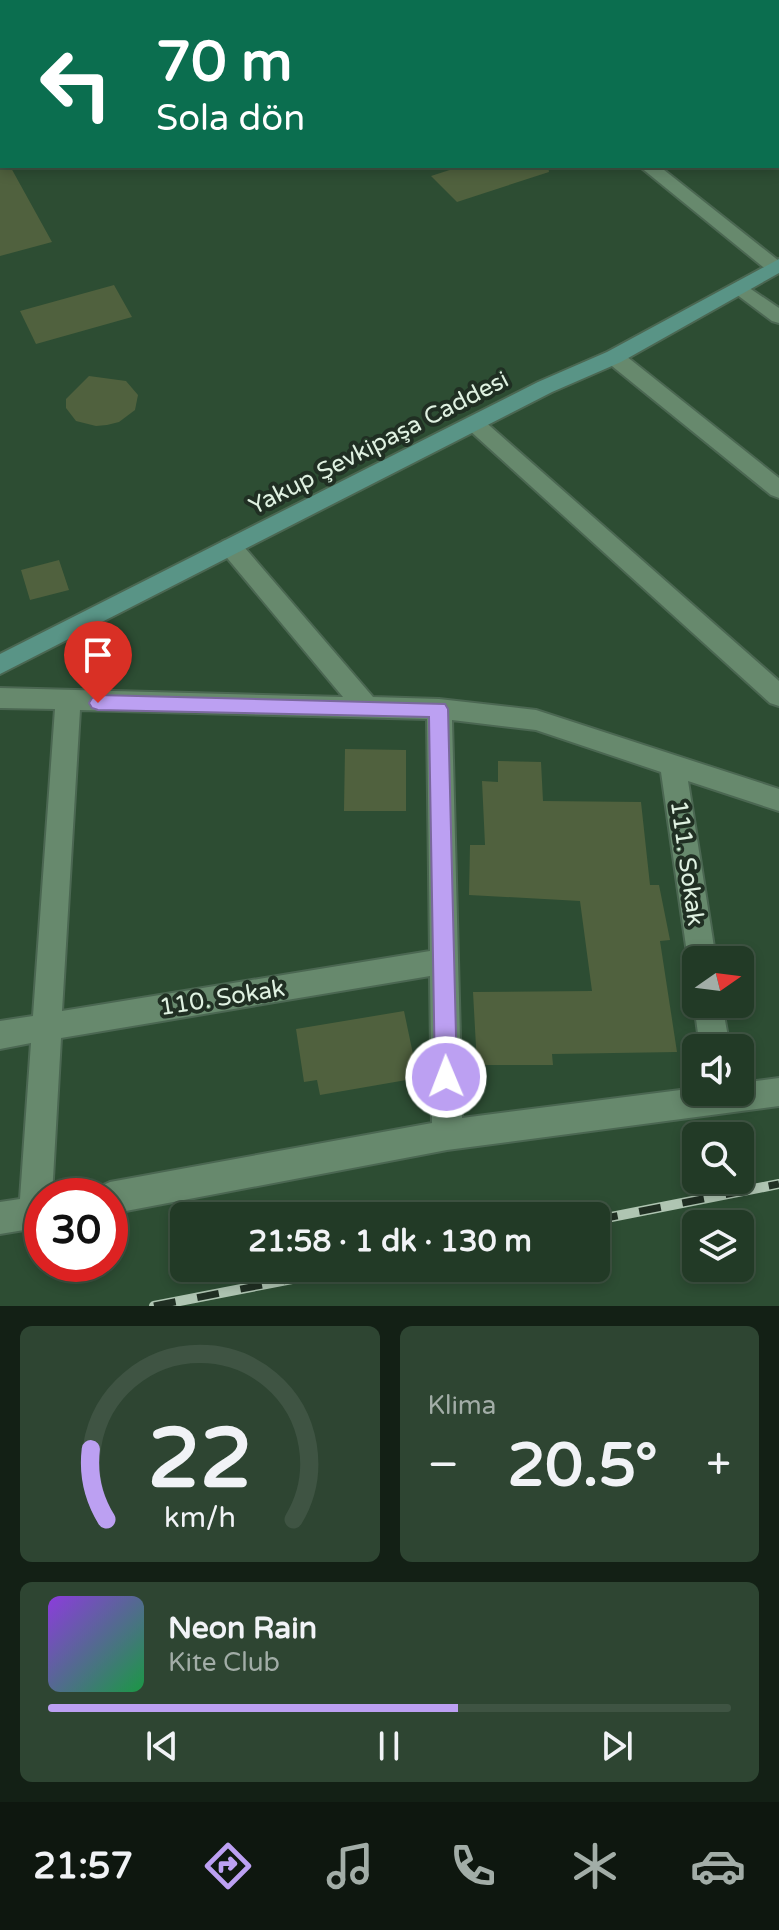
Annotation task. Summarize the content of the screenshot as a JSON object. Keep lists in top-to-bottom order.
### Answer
{
  "streets": {
    "main road": ["Yakup Şevkipaşa Caddesi"],
    "street": ["111. Sokak", "110. Sokak"]
  },
  "north": "right",
  "page": {
    "turn": ["70 m", "Sola dön"],
    "limit": "30",
    "trip": "21:58 · 1 dk · 130 m",
    "tile": "Klima",
    "heat": ["−", "20.5°", "+"],
    "song": ["Neon Rain", "Kite Club"],
    "tabs": "21:57",
    "gauge": ["22", "km/h"]
  }
}
